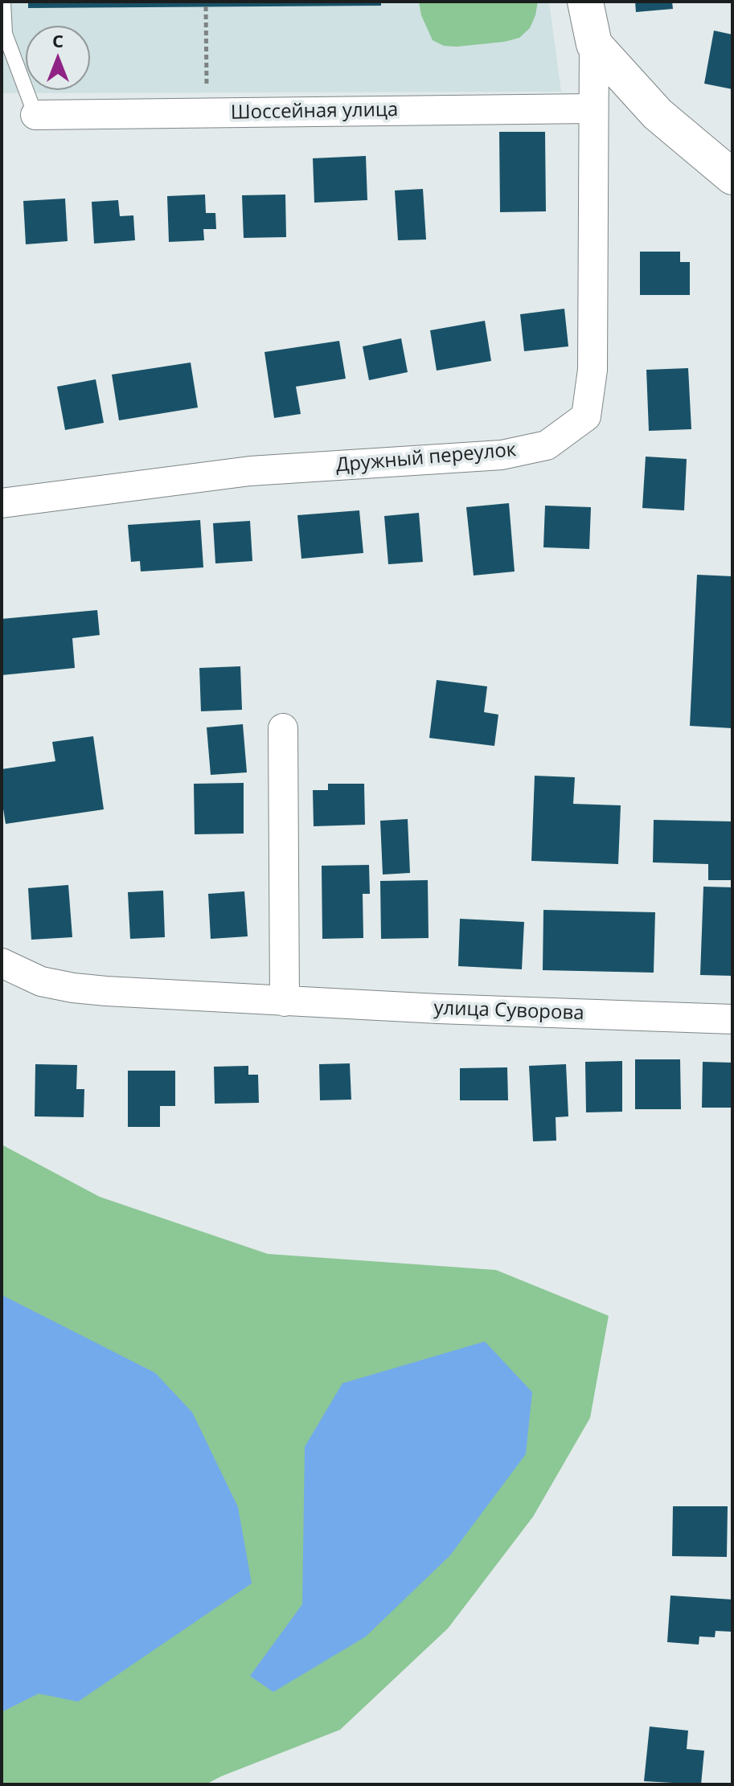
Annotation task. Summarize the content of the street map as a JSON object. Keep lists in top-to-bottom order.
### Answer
{
  "streets": {
    "street": ["Шоссейная улица", "Дружный переулок", "улица Суворова"]
  },
  "crossings": [
    ["Шоссейная улица", "Дружный переулок"]
  ],
  "north": "top"
}
